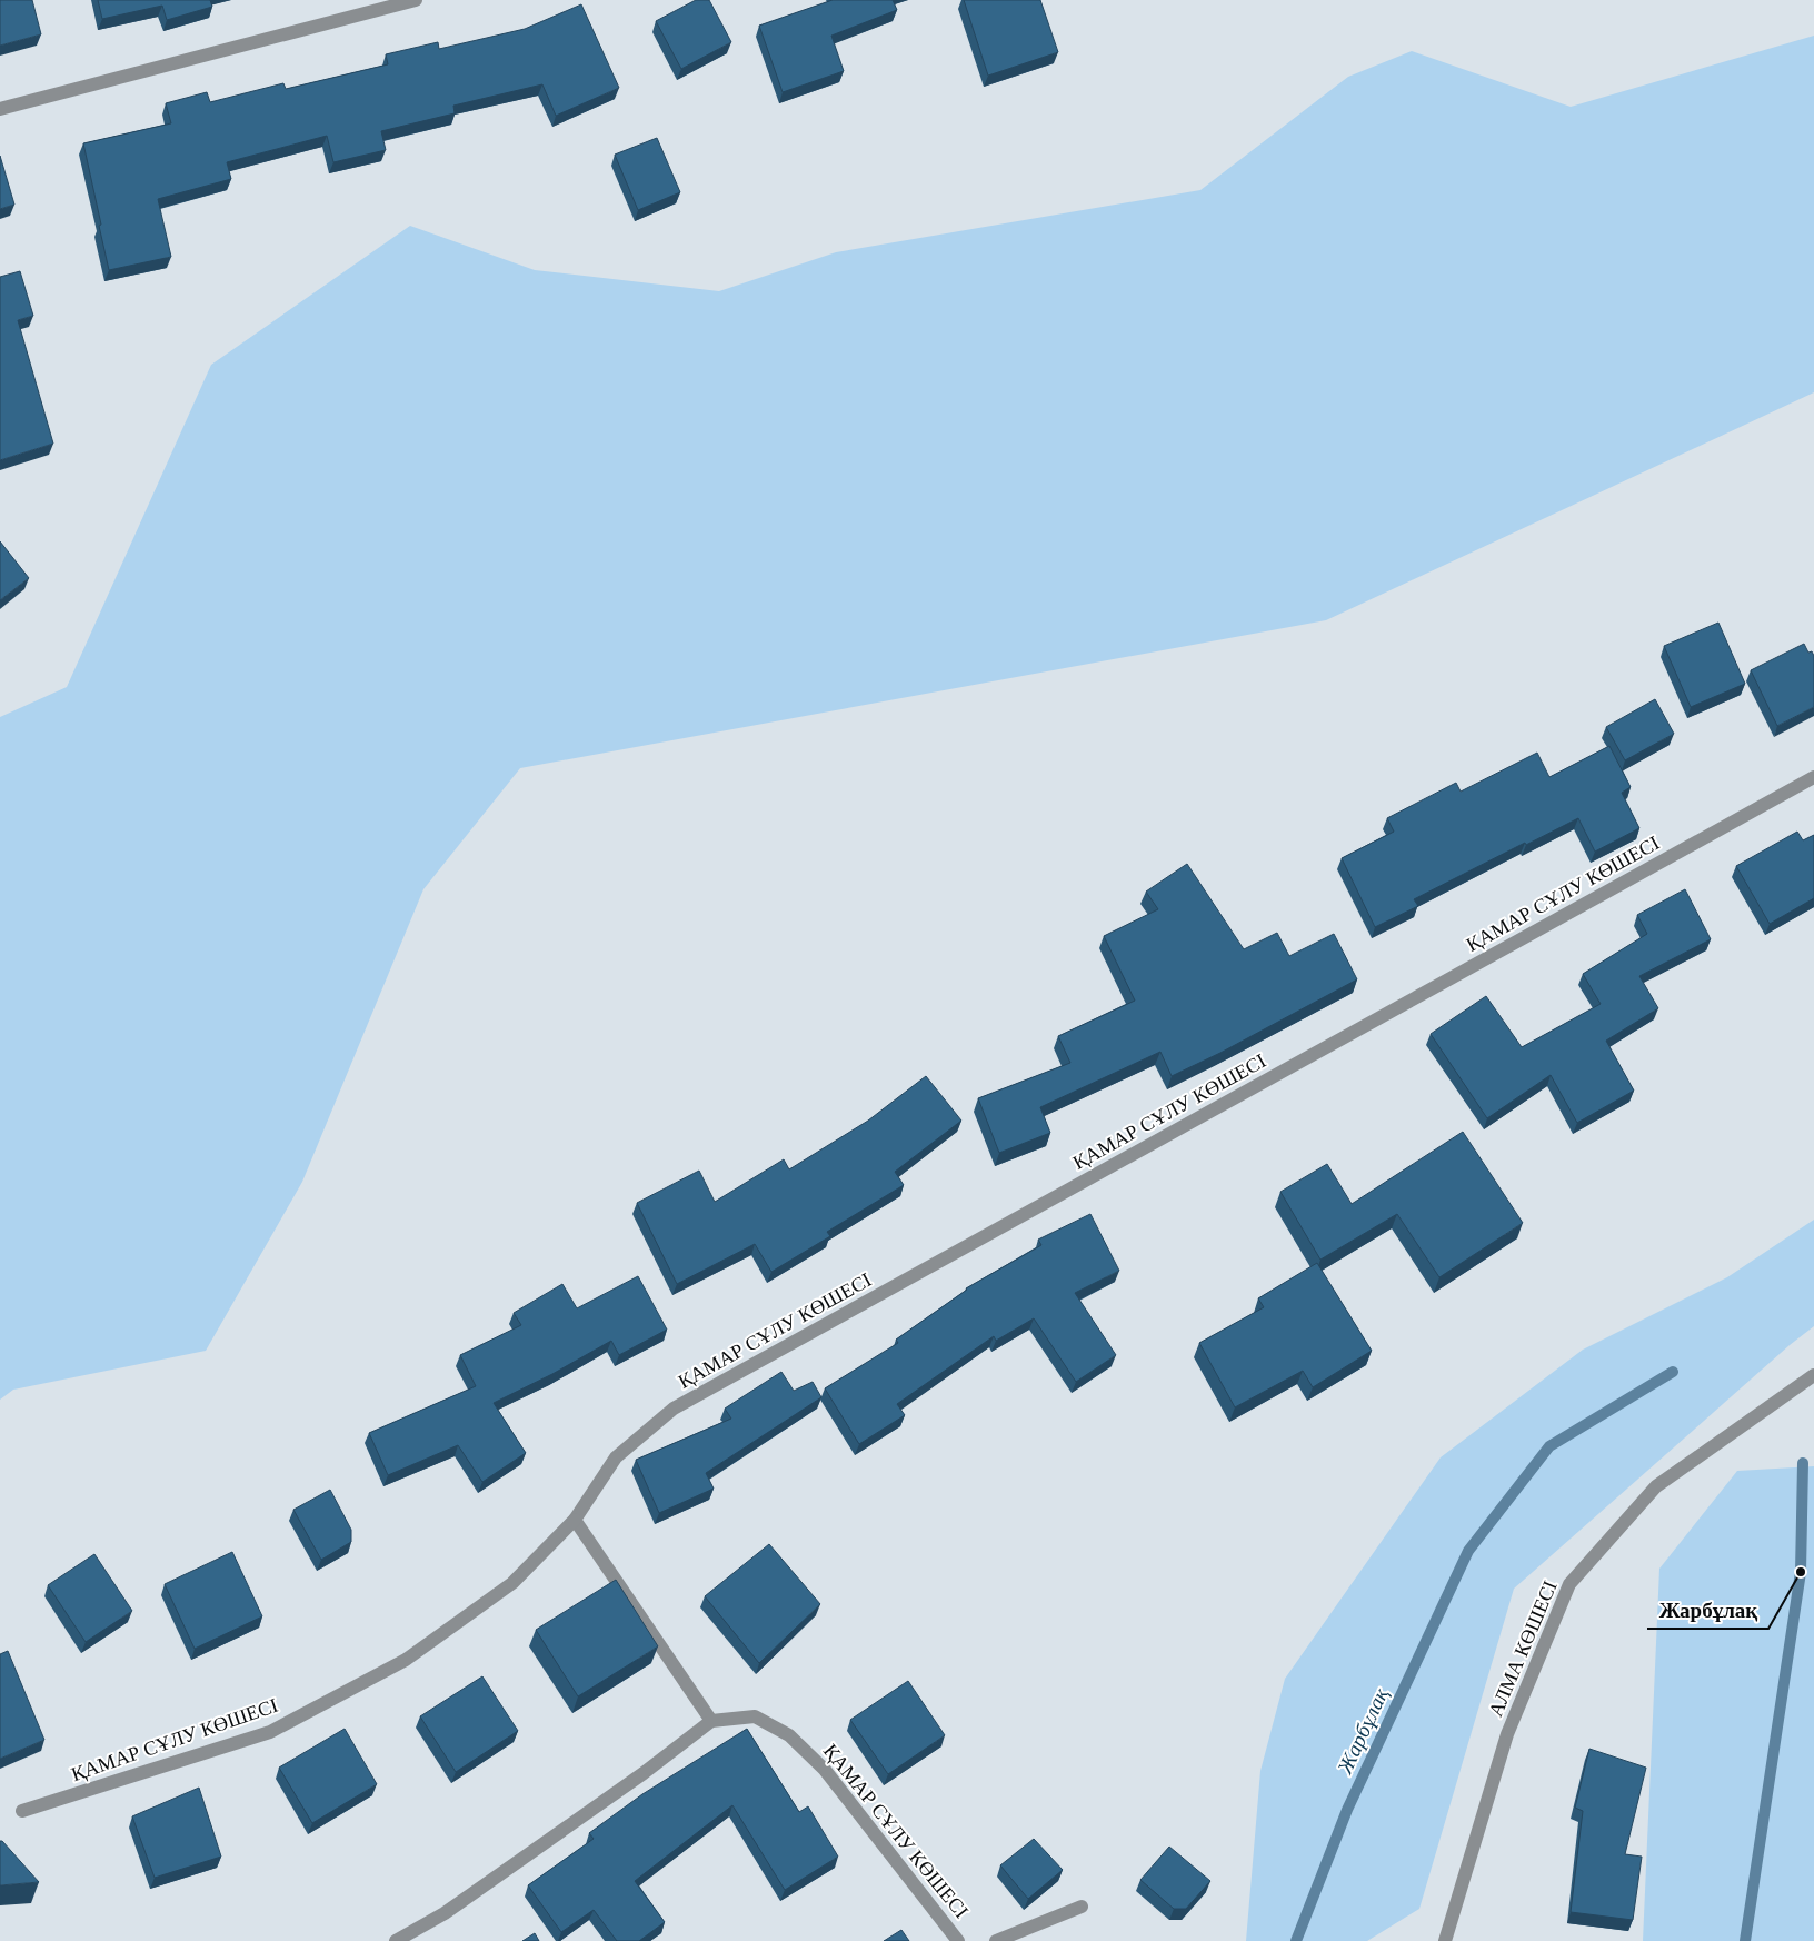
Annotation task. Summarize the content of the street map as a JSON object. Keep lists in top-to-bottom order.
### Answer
{
  "streets": {
    "street": ["ҚАМАР СҰЛУ КӨШЕСІ", "АЛМА КӨШЕСІ"]
  },
  "water": ["Жарбұлақ"],
  "places": ["Жарбұлақ"]
}
